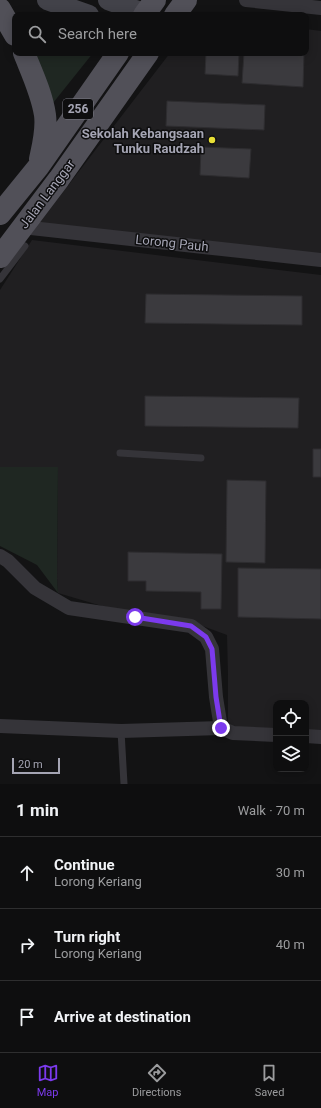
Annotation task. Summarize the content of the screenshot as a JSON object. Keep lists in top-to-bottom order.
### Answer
{
  "streets": {
    "main road": ["256", "Jalan Langgar"],
    "street": ["Lorong Pauh"]
  },
  "crossings": [
    ["Jalan Langgar", "Lorong Pauh"]
  ],
  "places": ["Sekolah Kebangsaan Tunku Raudzah"],
  "scale_bar": "20 m",
  "page": {
    "search": "Search here",
    "scale": "20 m",
    "heading": ["1 min", "Walk · 70 m"],
    "list": [
      ["Continue", "Lorong Keriang", "30 m"],
      ["Turn right", "Lorong Keriang", "40 m"],
      "Arrive at destination"
    ],
    "nav": ["Map", "Directions", "Saved"]
  }
}
